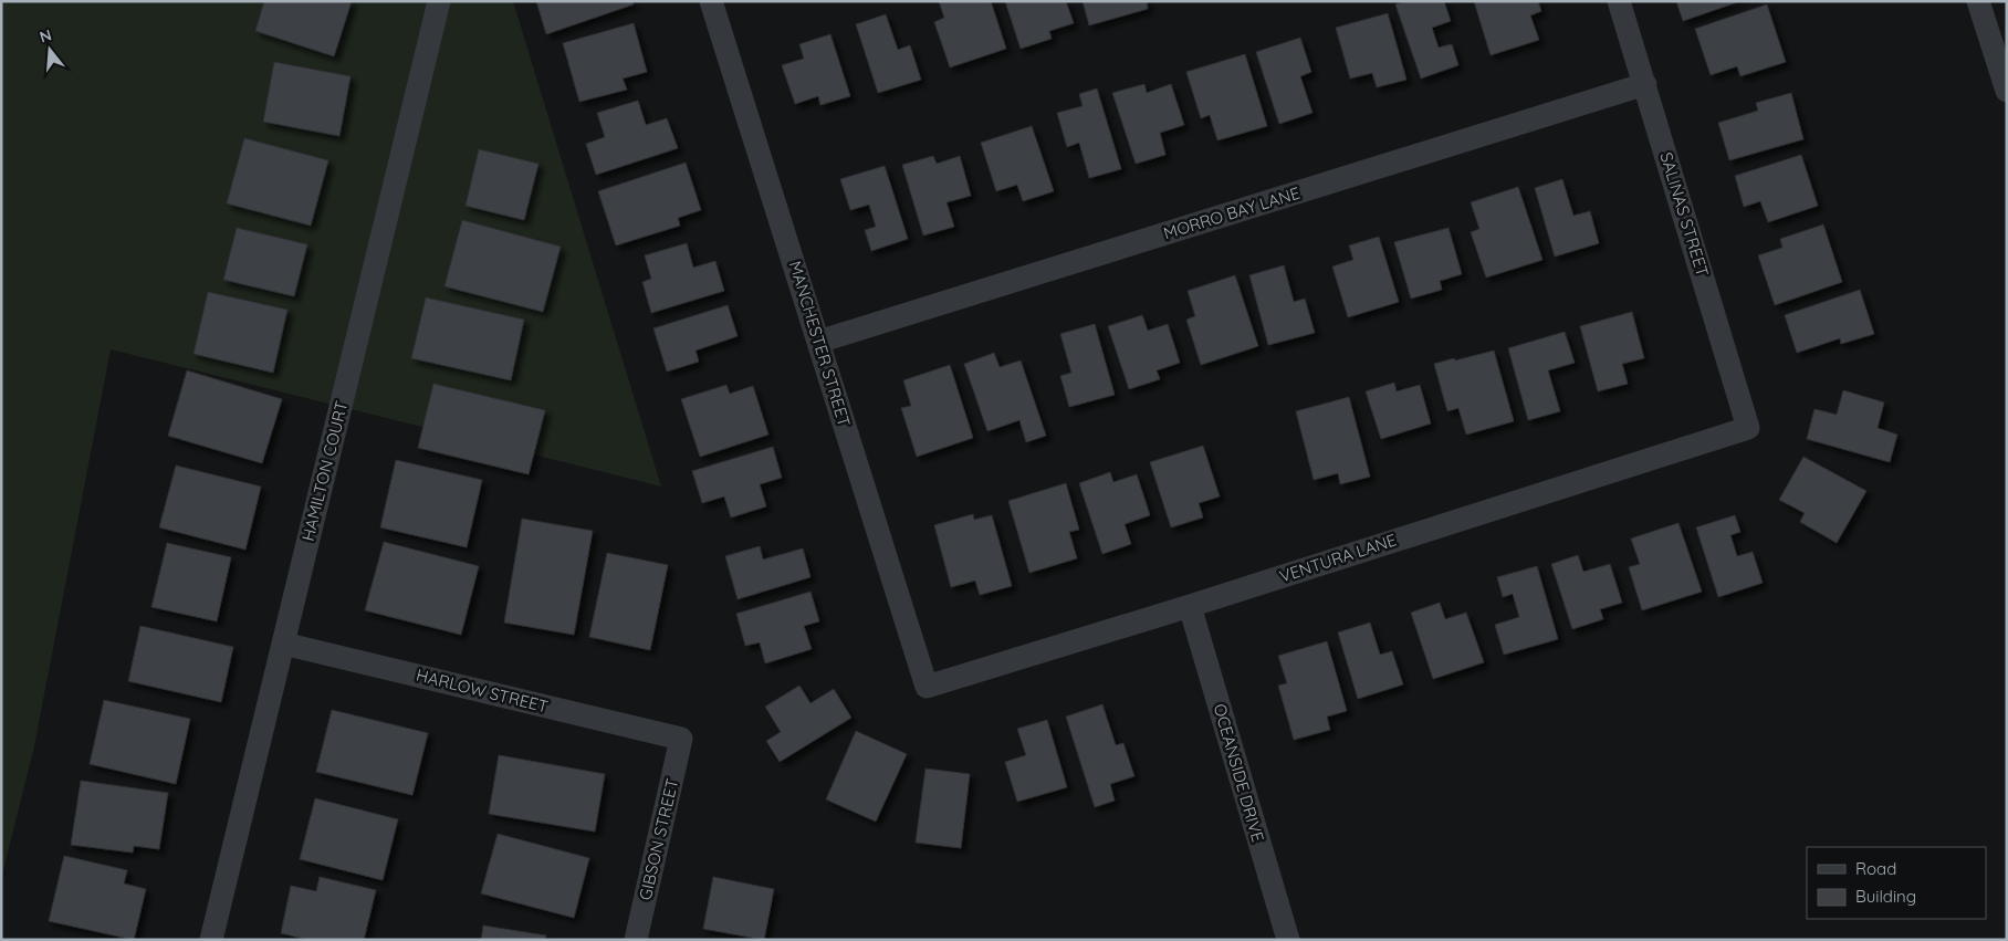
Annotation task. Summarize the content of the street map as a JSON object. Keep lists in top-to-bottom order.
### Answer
{
  "streets": {
    "street": [
      "MORRO BAY LANE",
      "SALINAS STREET",
      "MANCHESTER STREET",
      "HAMILTON COURT",
      "VENTURA LANE",
      "HARLOW STREET",
      "OCEANSIDE DRIVE",
      "GIBSON STREET"
    ]
  },
  "crossings": [
    ["MORRO BAY LANE", "SALINAS STREET"],
    ["MORRO BAY LANE", "MANCHESTER STREET"],
    ["SALINAS STREET", "VENTURA LANE"],
    ["MANCHESTER STREET", "VENTURA LANE"],
    ["HAMILTON COURT", "HARLOW STREET"],
    ["VENTURA LANE", "OCEANSIDE DRIVE"],
    ["HARLOW STREET", "GIBSON STREET"]
  ],
  "legend": ["Road", "Building"],
  "north": "top"
}
